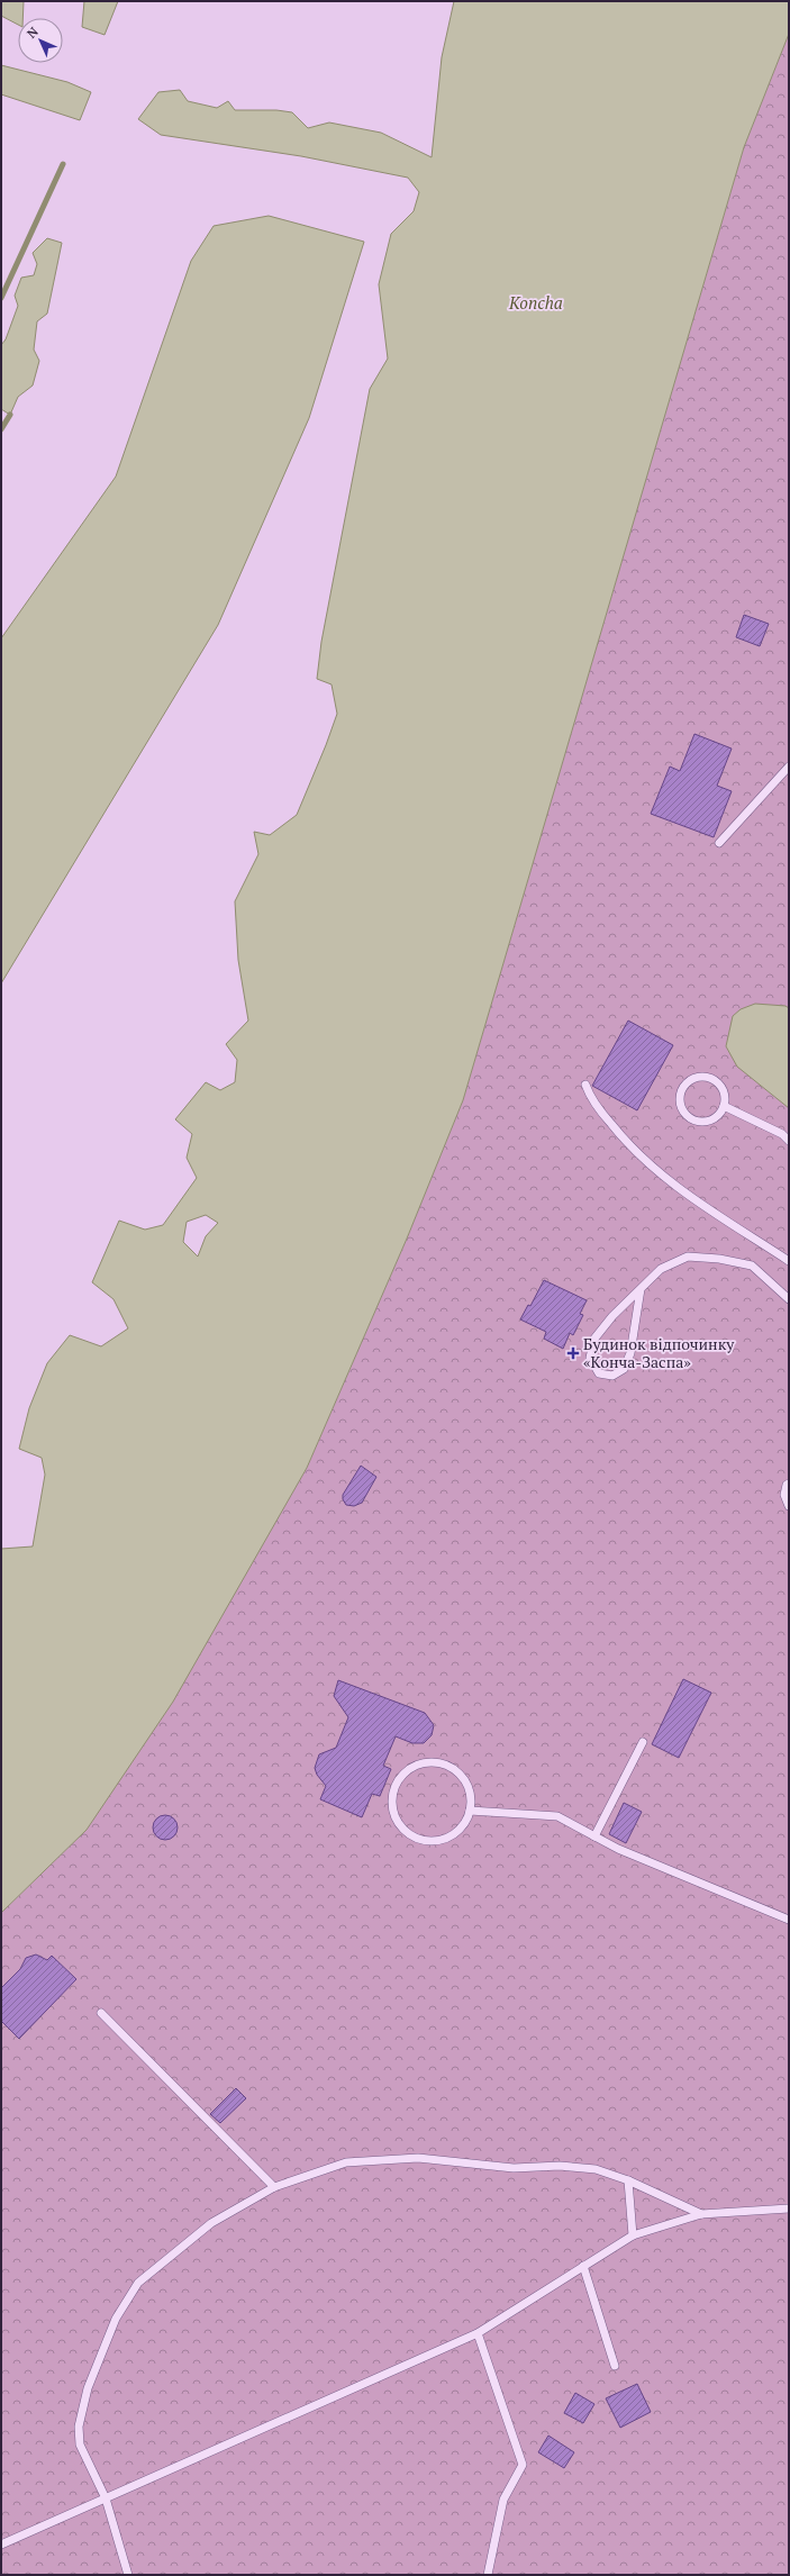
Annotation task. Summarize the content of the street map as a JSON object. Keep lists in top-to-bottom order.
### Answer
{
  "water": ["Koncha"],
  "places": {
    "health": ["Будинок відпочинку «Конча-Заспа»"]
  },
  "north": "top left"
}
